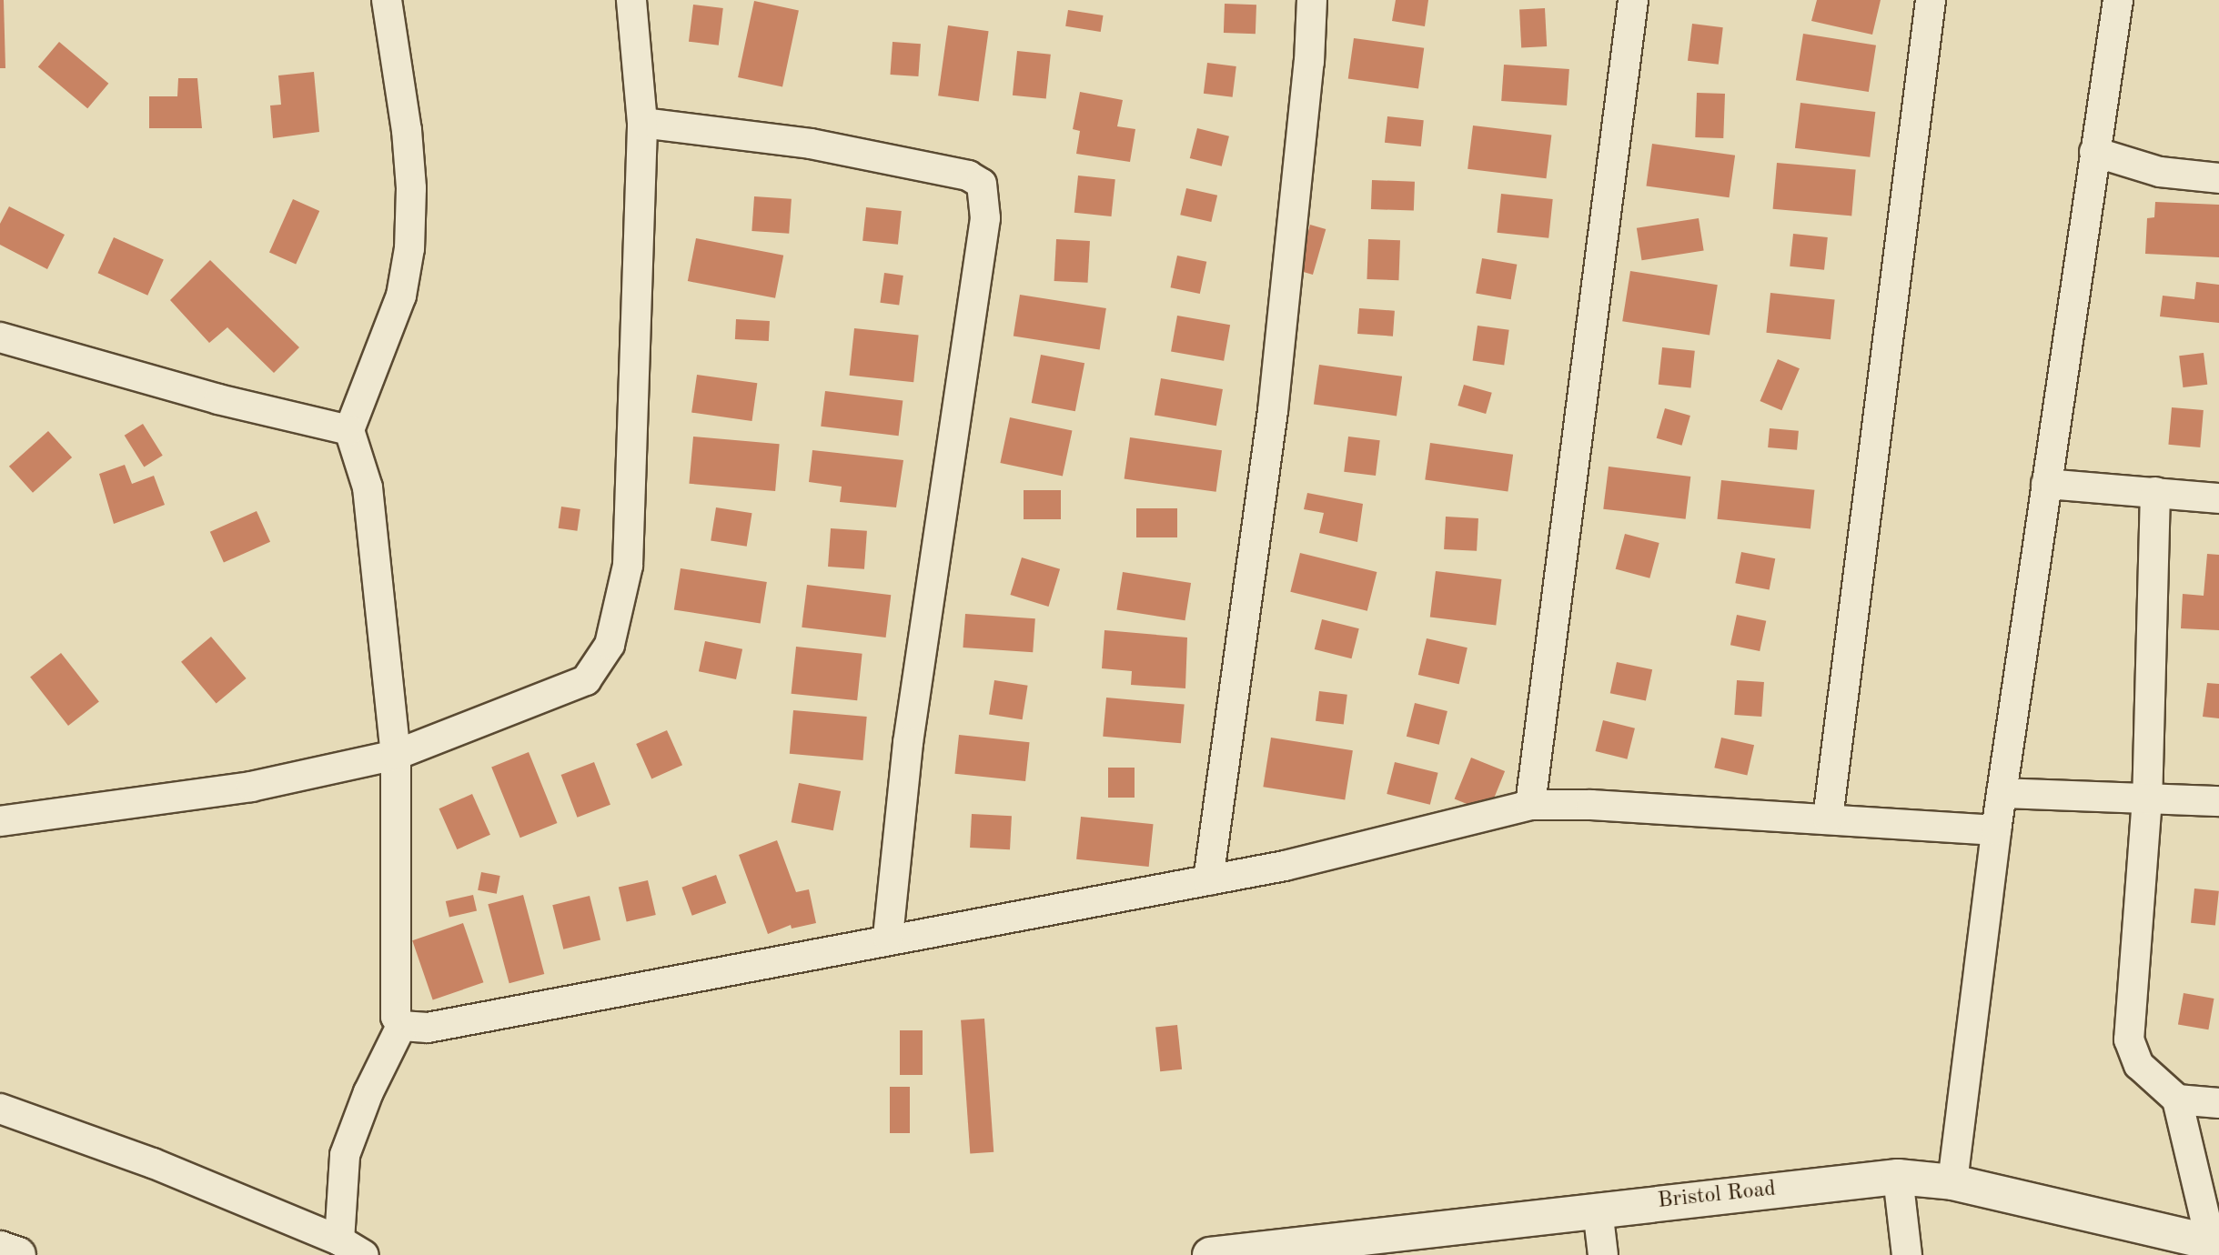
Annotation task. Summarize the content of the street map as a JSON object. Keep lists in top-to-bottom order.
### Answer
{
  "streets": {
    "street": ["Bristol Road"]
  }
}
